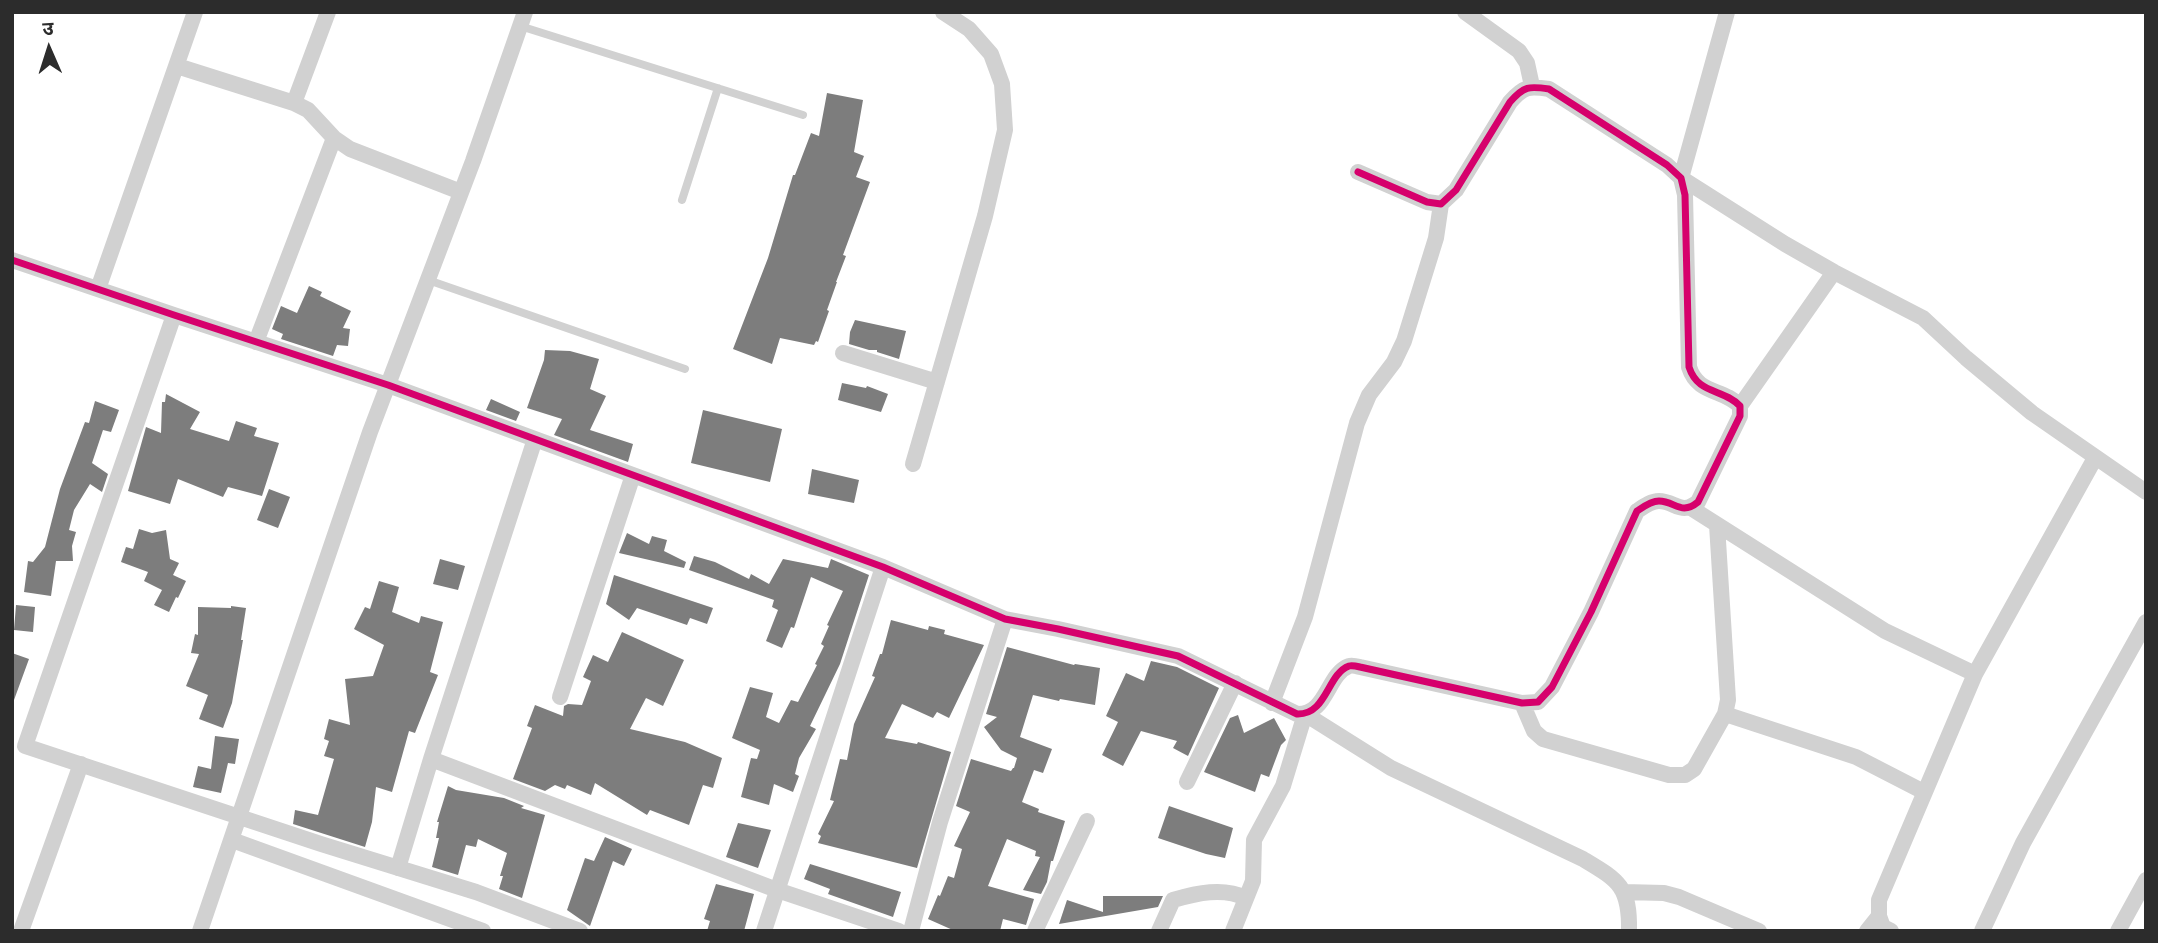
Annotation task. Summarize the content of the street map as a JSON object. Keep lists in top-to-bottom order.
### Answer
{
  "north": "top"
}
